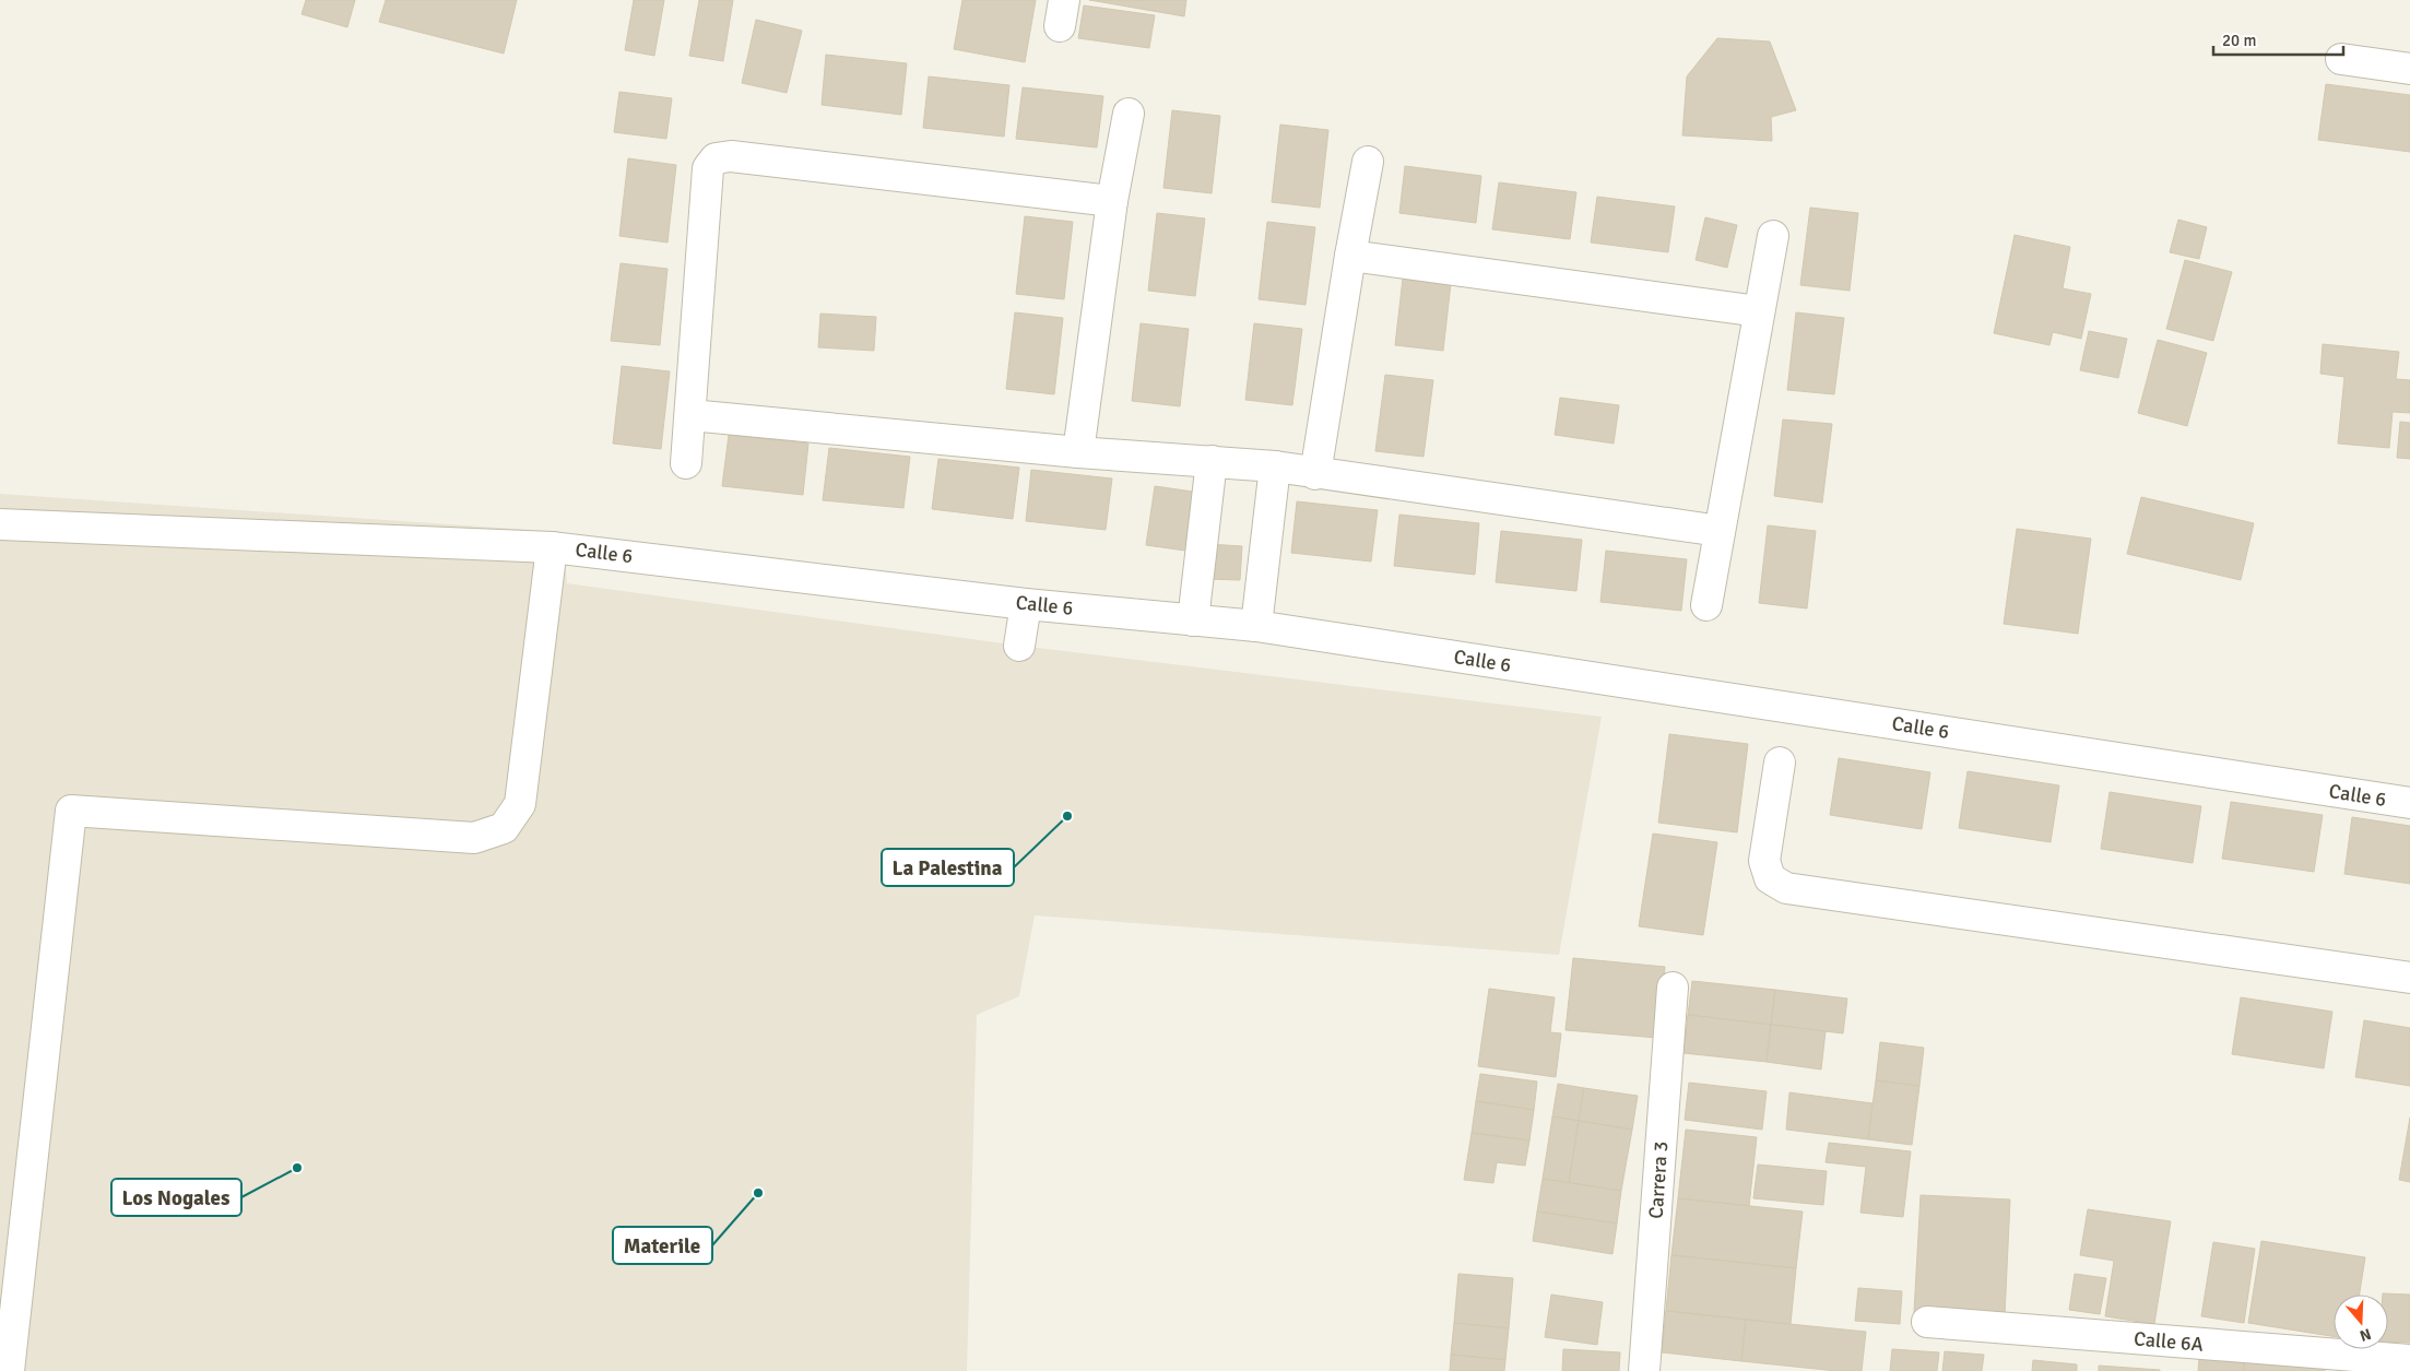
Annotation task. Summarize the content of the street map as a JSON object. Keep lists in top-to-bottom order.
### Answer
{
  "streets": {
    "street": ["Calle 6", "Carrera 3", "Calle 6A"]
  },
  "places": ["La Palestina", "Los Nogales", "Materile"],
  "scale_bar": "20 m",
  "north": "bottom"
}
